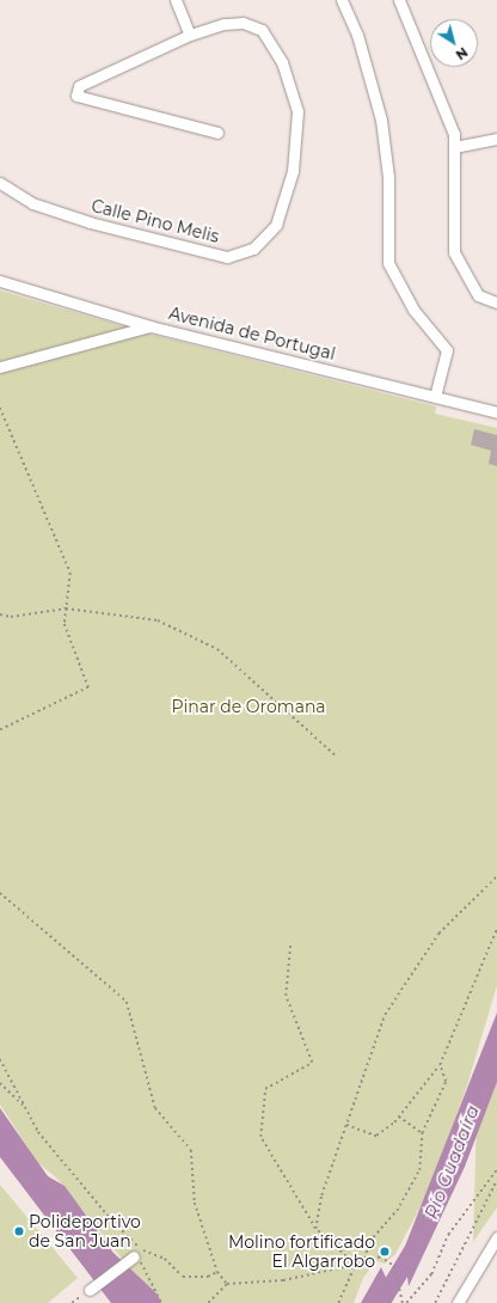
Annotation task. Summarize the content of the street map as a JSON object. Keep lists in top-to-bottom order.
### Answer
{
  "streets": {
    "street": ["Calle Pino Melis", "Avenida de Portugal"]
  },
  "water": ["Río Guadaíra"],
  "parks": ["Pinar de Oromana"],
  "places": ["Polideportivo de San Juan", "Molino fortificado El Algarrobo"],
  "north": "bottom right"
}
